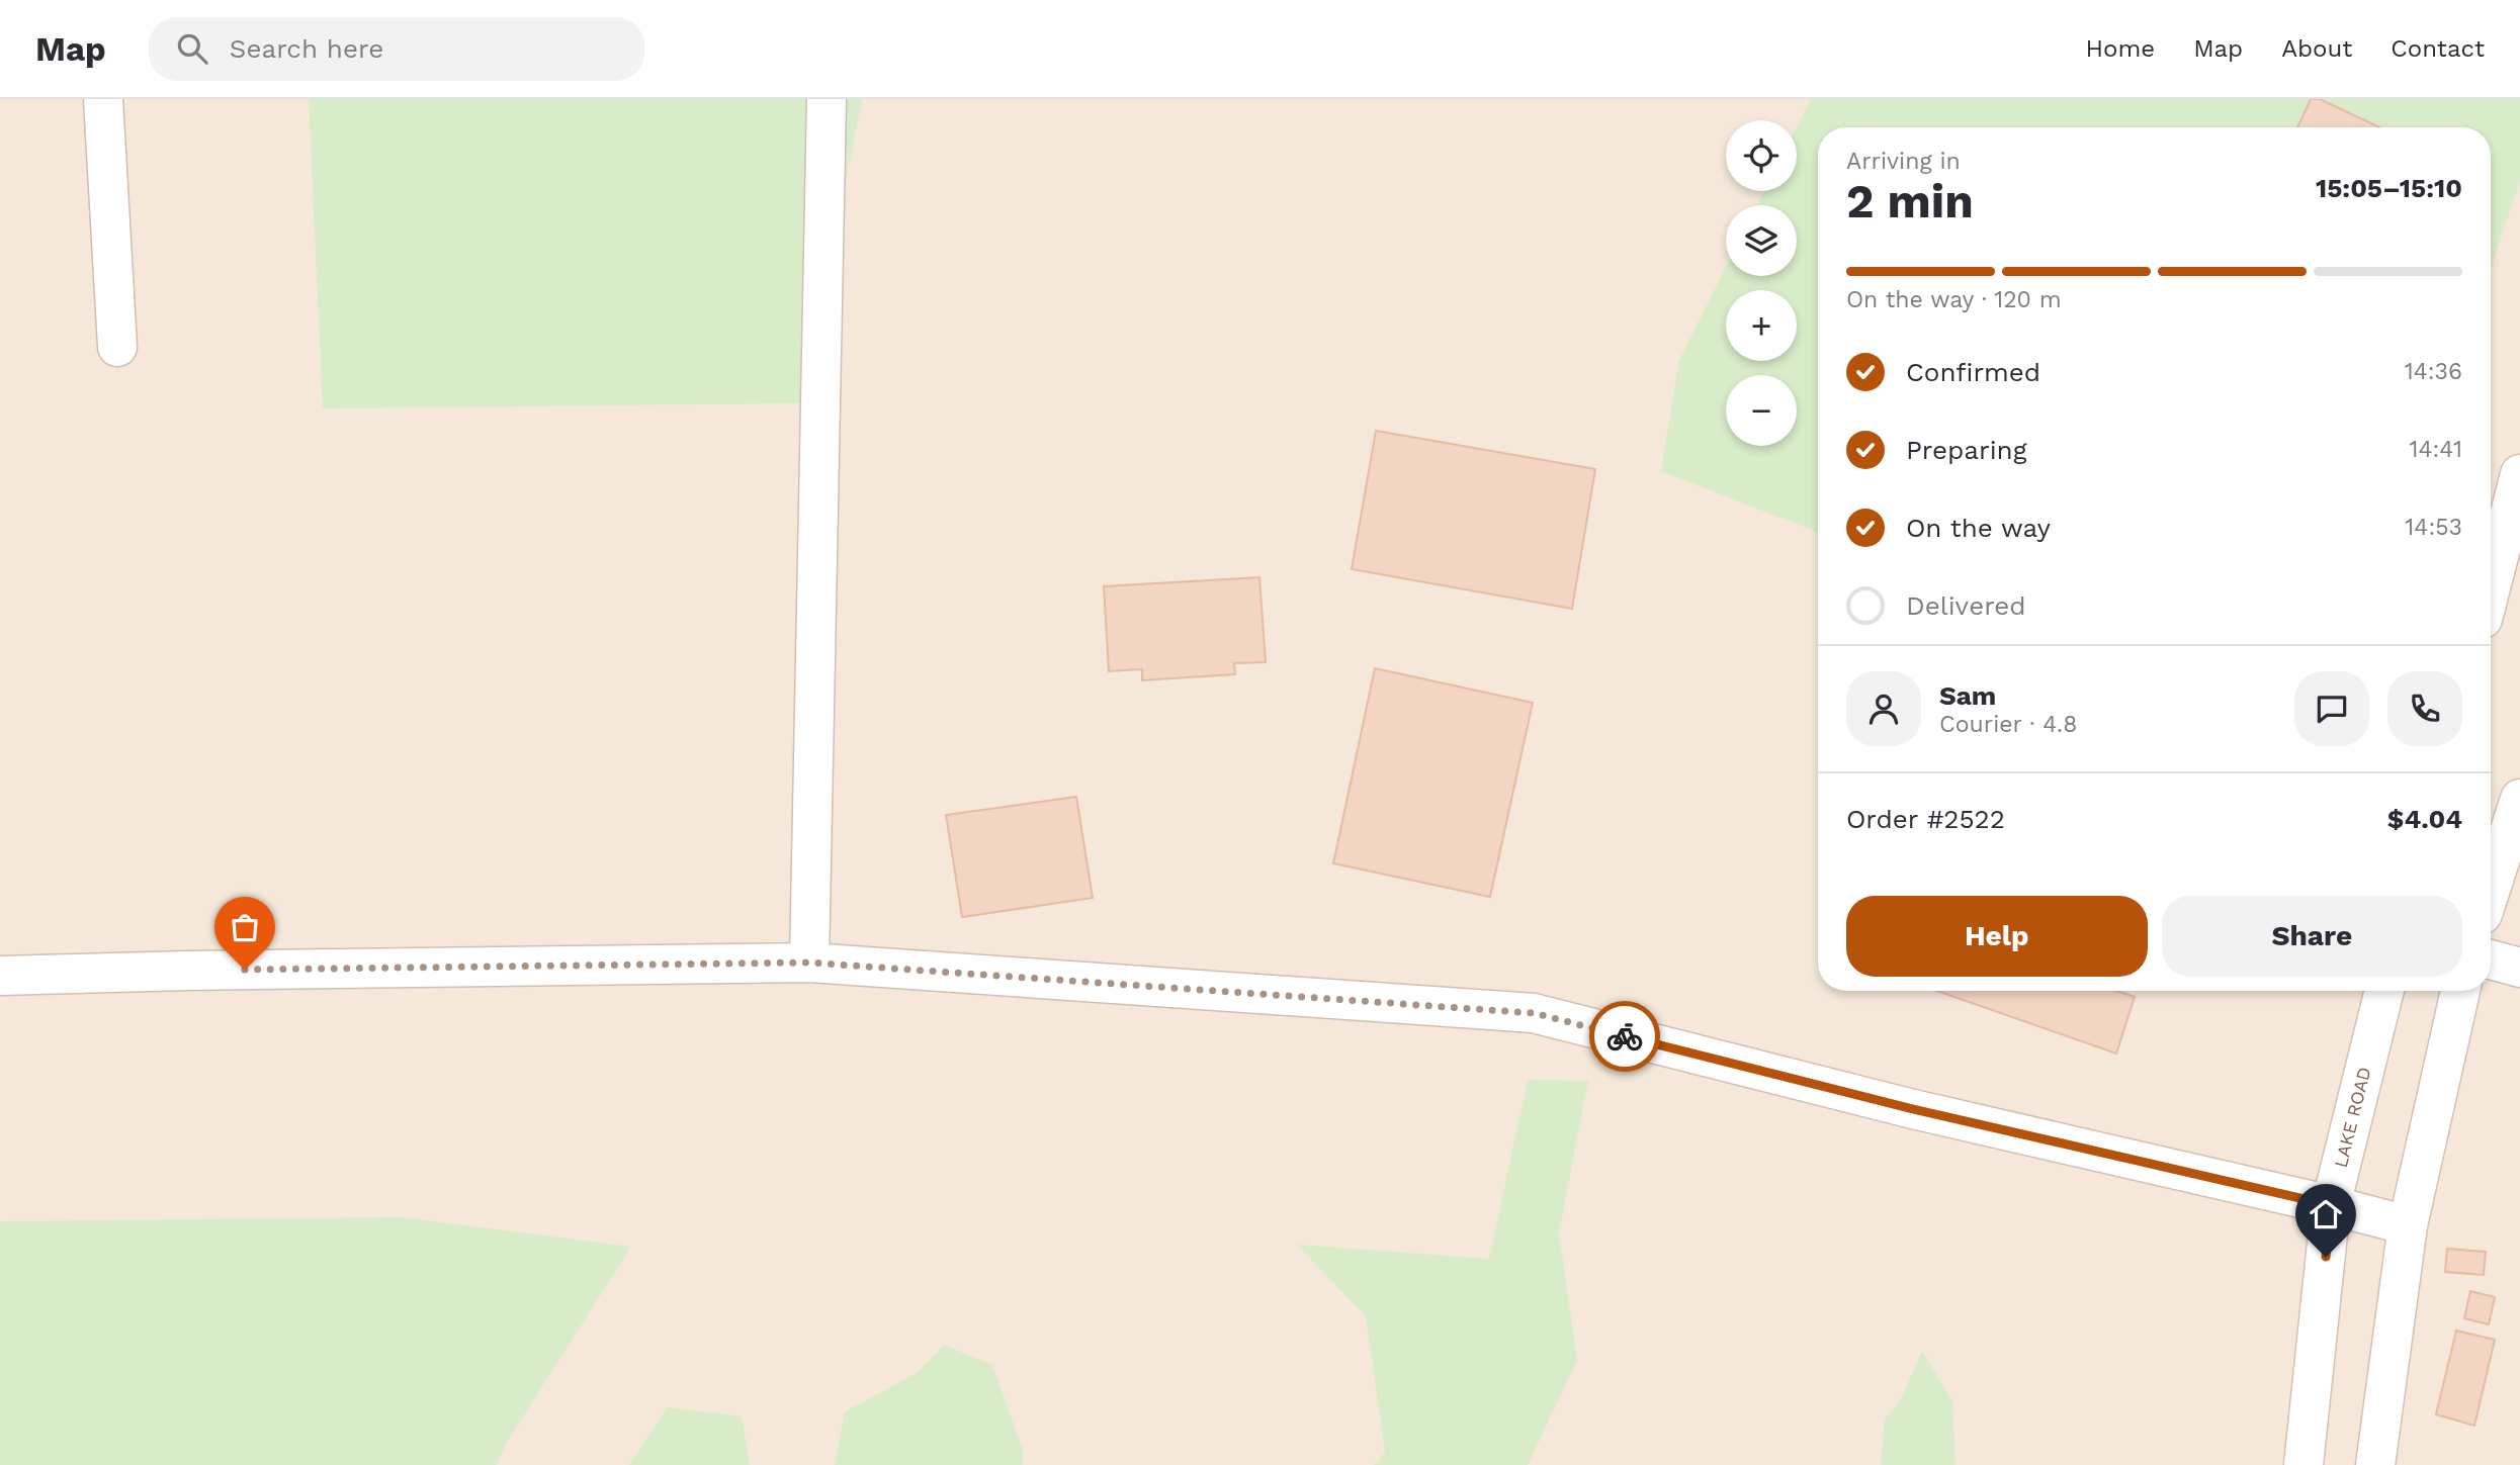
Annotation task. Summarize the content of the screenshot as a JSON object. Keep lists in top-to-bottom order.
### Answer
{
  "streets": {
    "street": ["LAKE ROAD"]
  },
  "page": {
    "header": "Map",
    "search": "Search here",
    "nav": [
      "Home",
      "Map",
      "About",
      "Contact"
    ],
    "map_buttons": ["+", "−"],
    "heading": ["2 min", "Arriving in", "15:05–15:10"],
    "panel": [
      "Sam",
      "Courier · 4.8",
      "Order #2522",
      "$4.04"
    ],
    "bar": "On the way · 120 m",
    "list": [
      ["Confirmed", "14:36"],
      ["Preparing", "14:41"],
      ["On the way", "14:53"],
      "Delivered"
    ],
    "buttons": ["Help", "Share"]
  }
}
